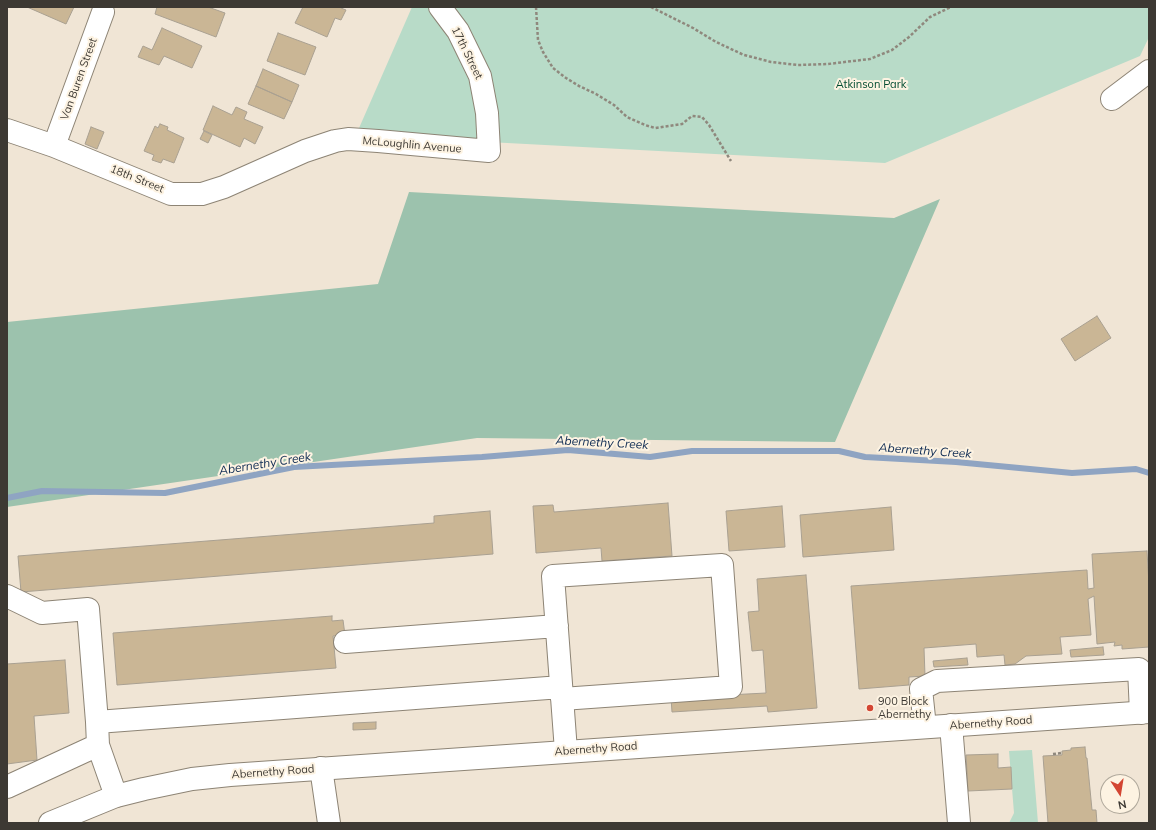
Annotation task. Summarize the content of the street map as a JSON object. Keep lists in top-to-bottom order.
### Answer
{
  "streets": {
    "main road": [
      "17th Street",
      "Van Buren Street",
      "McLoughlin Avenue",
      "18th Street",
      "Abernethy Road"
    ]
  },
  "crossings": [
    ["17th Street", "McLoughlin Avenue"],
    ["Van Buren Street", "18th Street"],
    ["McLoughlin Avenue", "18th Street"]
  ],
  "water": ["Abernethy Creek"],
  "parks": ["Atkinson Park"],
  "places": ["900 Block Abernethy"],
  "north": "bottom"
}
